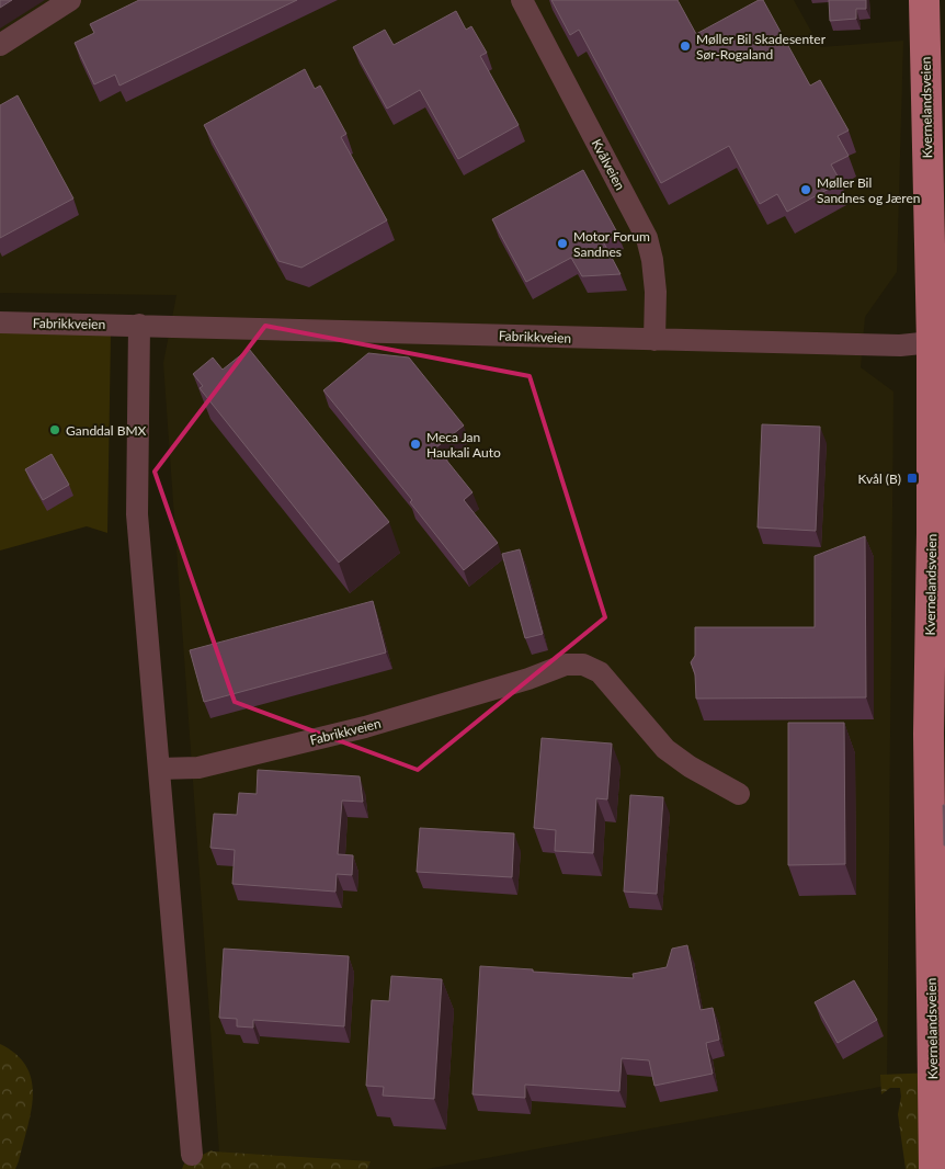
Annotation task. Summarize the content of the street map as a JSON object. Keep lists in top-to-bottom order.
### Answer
{
  "streets": {
    "main road": ["Kvernelandsveien"],
    "street": ["Kvålveien", "Fabrikkveien"]
  },
  "crossings": [
    ["Kvernelandsveien", "Fabrikkveien"],
    ["Kvålveien", "Fabrikkveien"]
  ],
  "places": {
    "other": [
      "Møller Bil Skadesenter Sør-Rogaland",
      "Møller Bil Sandnes og Jæren",
      "Motor Forum Sandnes",
      "Ganddal BMX",
      "Meca Jan Haukali Auto"
    ],
    "transit": ["Kvål (B)"]
  }
}
